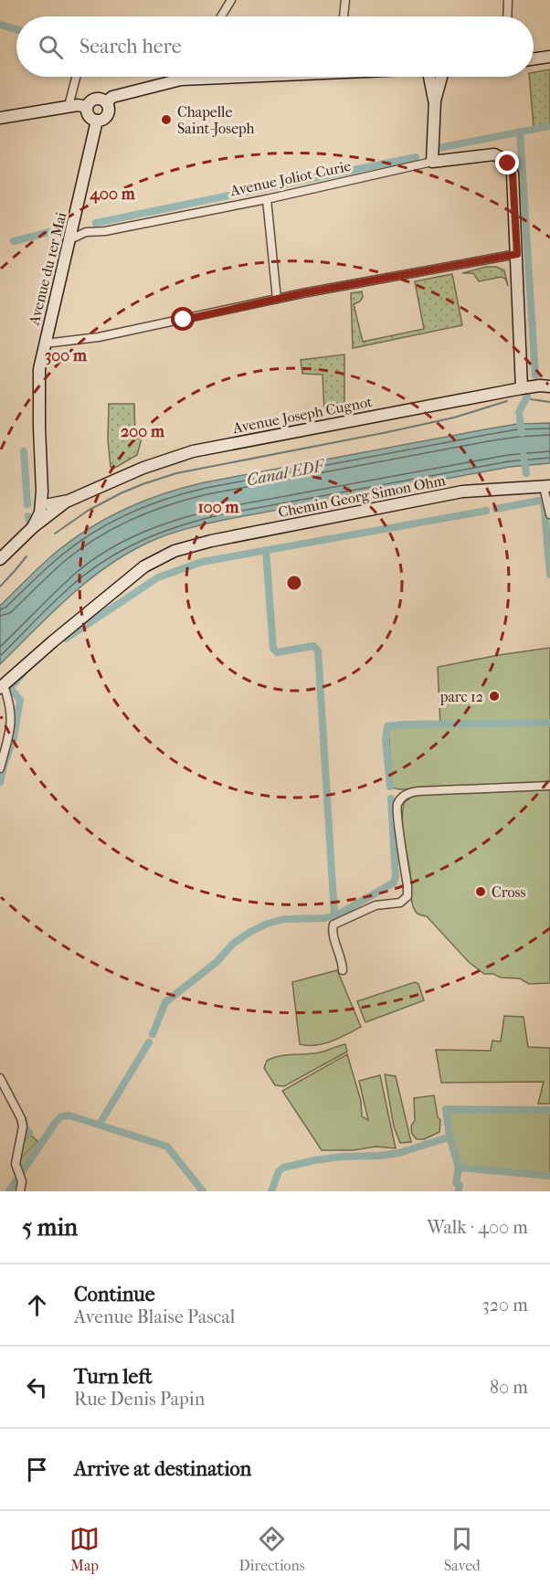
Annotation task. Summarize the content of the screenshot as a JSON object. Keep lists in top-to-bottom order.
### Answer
{
  "streets": {
    "street": [
      "Avenue Joliot-Curie",
      "Avenue du 1er Mai",
      "Avenue Joseph Cugnot",
      "Chemin Georg Simon Ohm"
    ]
  },
  "crossings": [
    ["Avenue Joliot-Curie", "Avenue du 1er Mai"],
    ["Avenue du 1er Mai", "Avenue Joseph Cugnot"]
  ],
  "water": ["Canal EDF"],
  "places": ["Chapelle Saint-Joseph", "parc 12", "Cross"],
  "page": {
    "search": "Search here",
    "heading": ["5 min", "Walk · 400 m"],
    "list": [
      ["Continue", "Avenue Blaise Pascal", "320 m"],
      ["Turn left", "Rue Denis Papin", "80 m"],
      "Arrive at destination"
    ],
    "nav": ["Map", "Directions", "Saved"]
  },
  "rings": [
    "400 m",
    "300 m",
    "200 m",
    "100 m"
  ]
}
